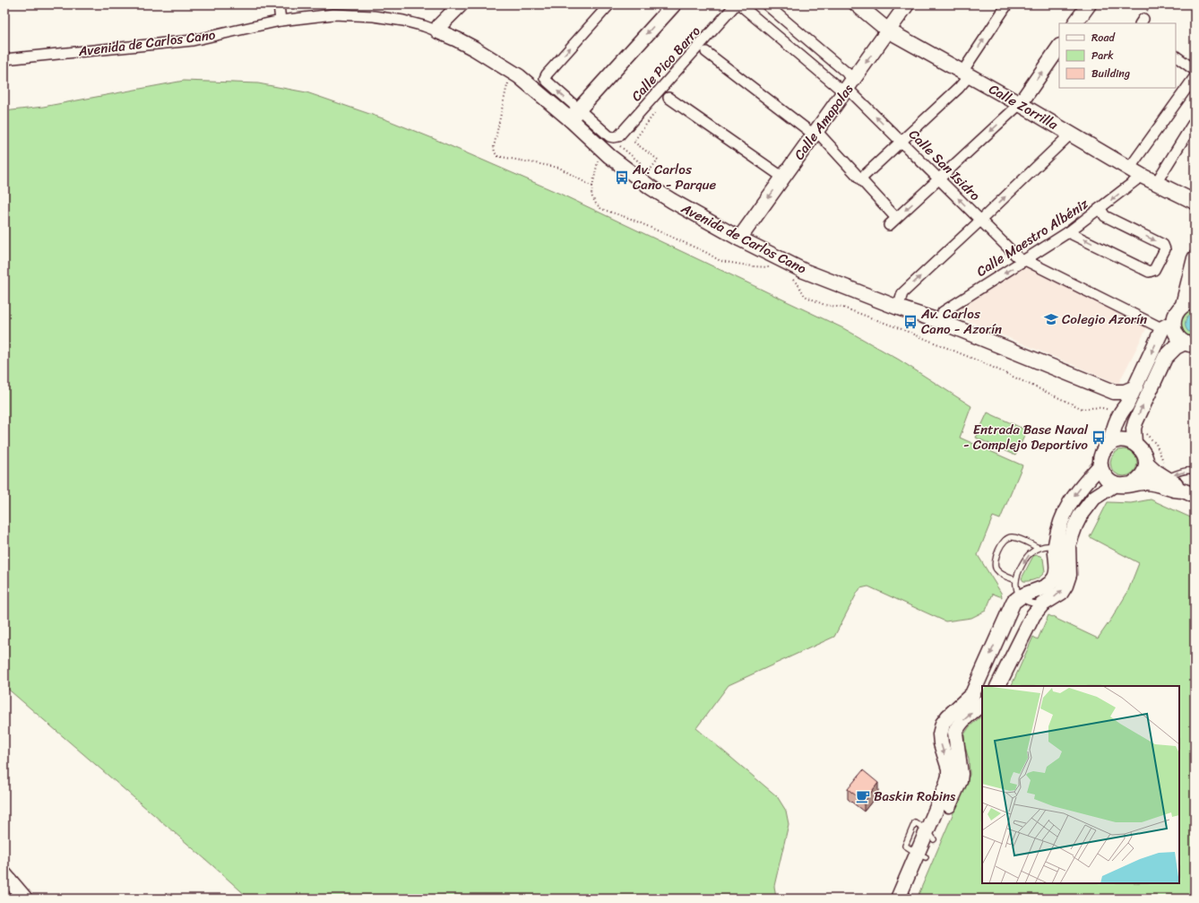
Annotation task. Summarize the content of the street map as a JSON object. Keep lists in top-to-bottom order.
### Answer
{
  "streets": {
    "street": [
      "Avenida de Carlos Cano",
      "Calle Pico Barro",
      "Calle Zorrilla",
      "Calle Amapolas",
      "Calle San Isidro",
      "Calle Maestro Albéniz"
    ]
  },
  "crossings": [
    ["Avenida de Carlos Cano", "Calle Pico Barro"],
    ["Avenida de Carlos Cano", "Calle Amapolas"],
    ["Avenida de Carlos Cano", "Calle Maestro Albéniz"],
    ["Calle Zorrilla", "Calle Amapolas"],
    ["Calle Zorrilla", "Calle Maestro Albéniz"],
    ["Calle Amapolas", "Calle San Isidro"],
    ["Calle San Isidro", "Calle Maestro Albéniz"]
  ],
  "places": {
    "bus stop": ["Av. Carlos Cano - Parque", "Av. Carlos Cano - Azorín", "Entrada Base Naval - Complejo Deportivo"],
    "school or university": ["Colegio Azorín"],
    "cafe": ["Baskin Robins"]
  },
  "legend": ["Road", "Park", "Building"]
}
